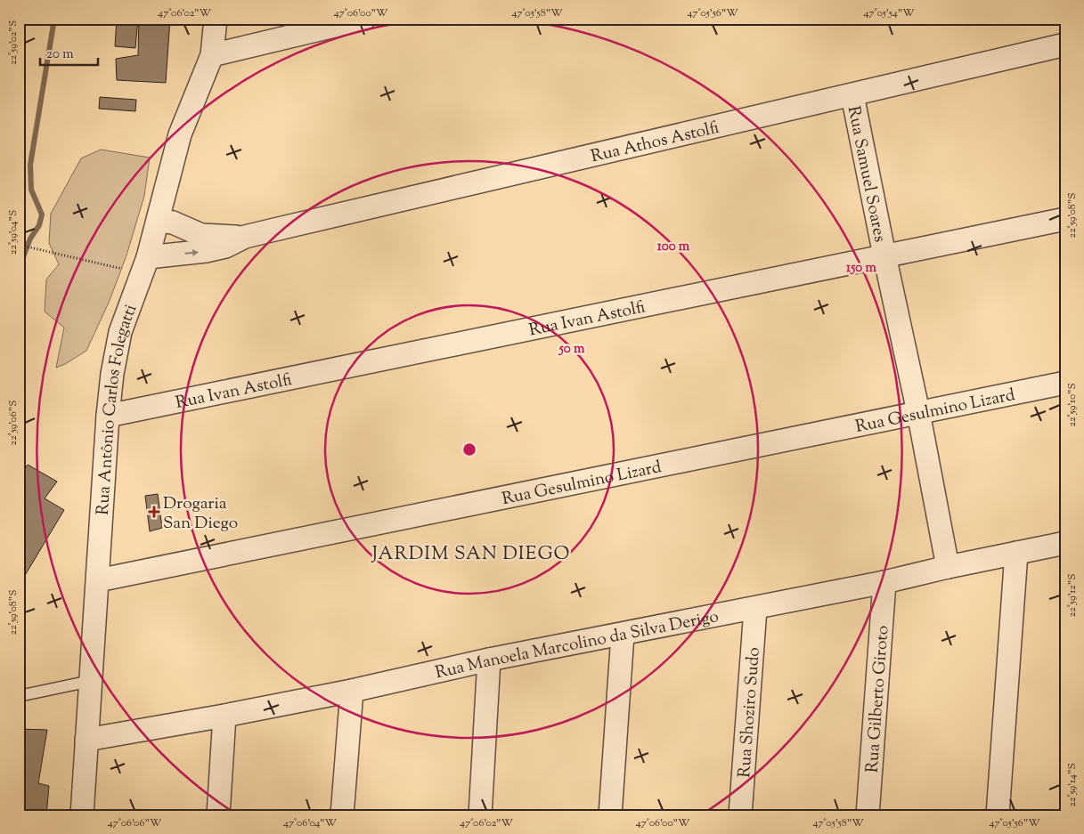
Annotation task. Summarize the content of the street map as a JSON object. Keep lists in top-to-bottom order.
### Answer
{
  "streets": {
    "street": [
      "Rua Athos Astolfi",
      "Rua Samuel Soares",
      "Rua Ivan Astolfi",
      "Rua Gesulmino Lizard",
      "Rua Antônio Carlos Folegatti",
      "Rua Manoela Marcolino da Silva Derigo",
      "Rua Gilberto Giroto",
      "Rua Shoziro Sudo"
    ]
  },
  "crossings": [
    ["Rua Athos Astolfi", "Rua Samuel Soares"],
    ["Rua Athos Astolfi", "Rua Antônio Carlos Folegatti"],
    ["Rua Samuel Soares", "Rua Ivan Astolfi"],
    ["Rua Samuel Soares", "Rua Gesulmino Lizard"],
    ["Rua Samuel Soares", "Rua Manoela Marcolino da Silva Derigo"],
    ["Rua Ivan Astolfi", "Rua Antônio Carlos Folegatti"],
    ["Rua Gesulmino Lizard", "Rua Antônio Carlos Folegatti"],
    ["Rua Antônio Carlos Folegatti", "Rua Manoela Marcolino da Silva Derigo"],
    ["Rua Manoela Marcolino da Silva Derigo", "Rua Gilberto Giroto"],
    ["Rua Manoela Marcolino da Silva Derigo", "Rua Shoziro Sudo"]
  ],
  "districts": ["JARDIM SAN DIEGO"],
  "places": {
    "health": ["Drogaria San Diego"]
  },
  "scale_bar": "20 m",
  "coordinates": [
    "47°06'02\"W",
    "47°06'00\"W",
    "47°05'58\"W",
    "47°05'56\"W",
    "47°05'54\"W",
    "22°59'02\"S",
    "22°59'08\"S",
    "22°59'04\"S",
    "22°59'10\"S",
    "22°59'06\"S",
    "22°59'12\"S",
    "22°59'14\"S",
    "47°06'06\"W",
    "47°06'04\"W"
  ],
  "rings": ["100 m", "150 m", "50 m"]
}
